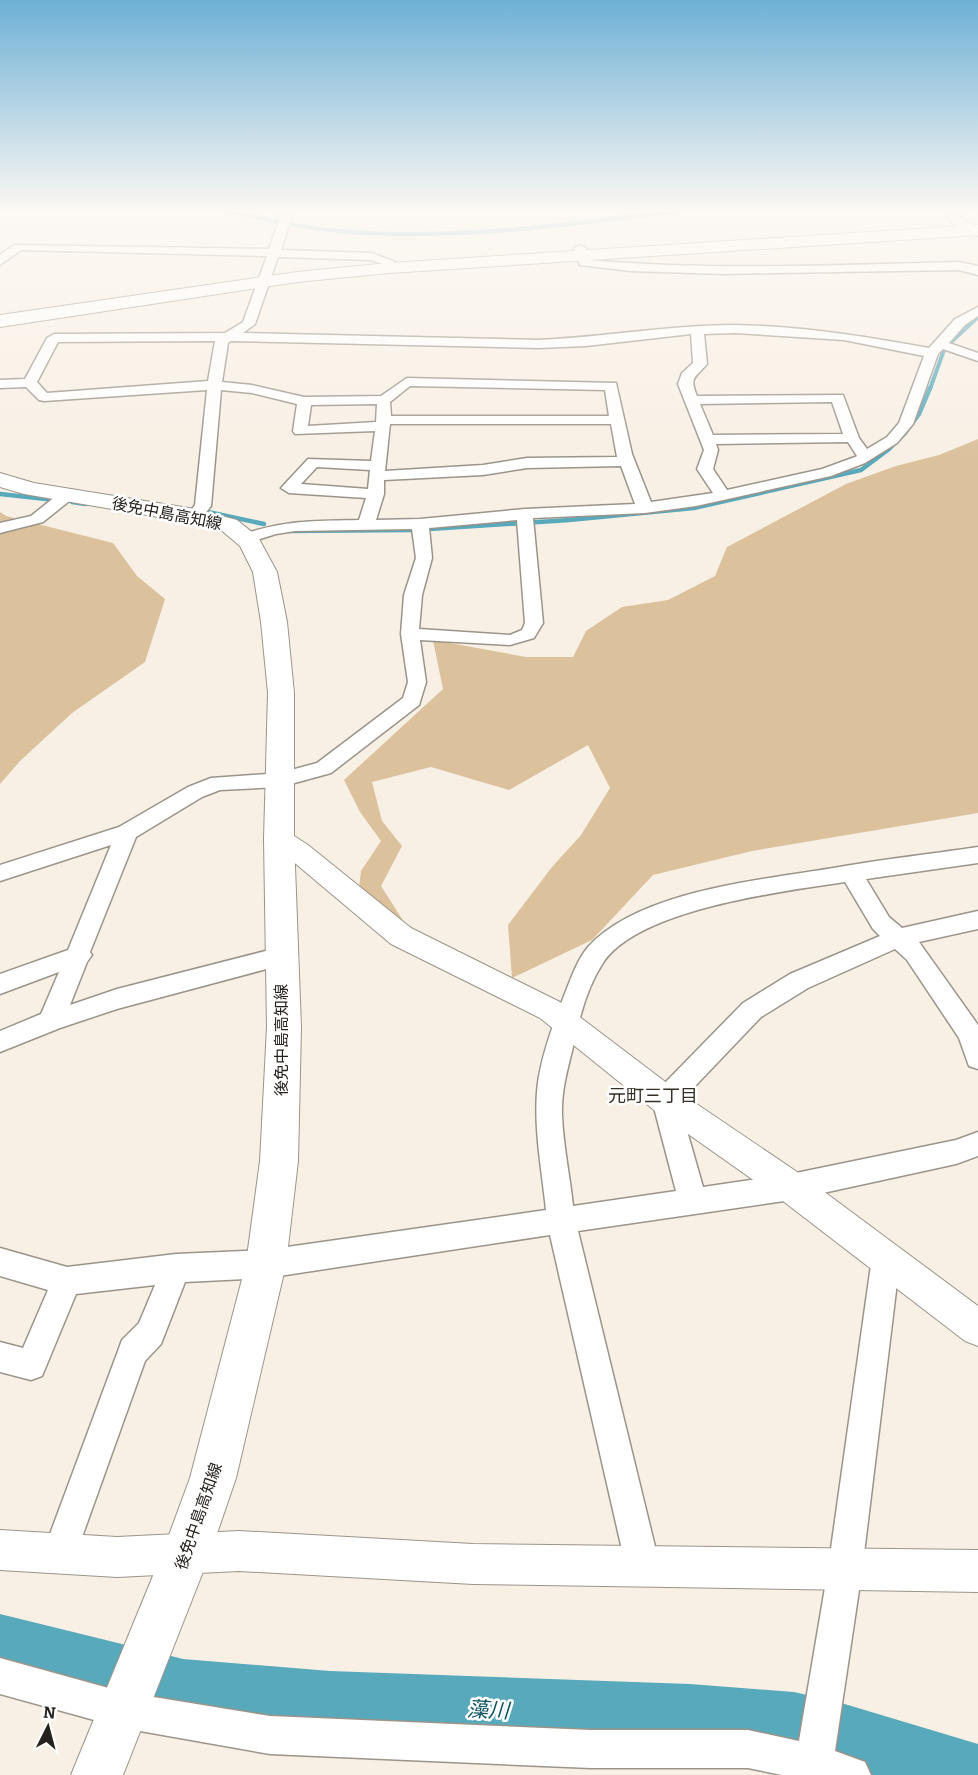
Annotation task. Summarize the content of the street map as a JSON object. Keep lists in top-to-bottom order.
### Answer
{
  "streets": {
    "main road": ["後免中島高知線"]
  },
  "districts": ["元町三丁目"],
  "water": ["藻川"],
  "north": "top"
}
